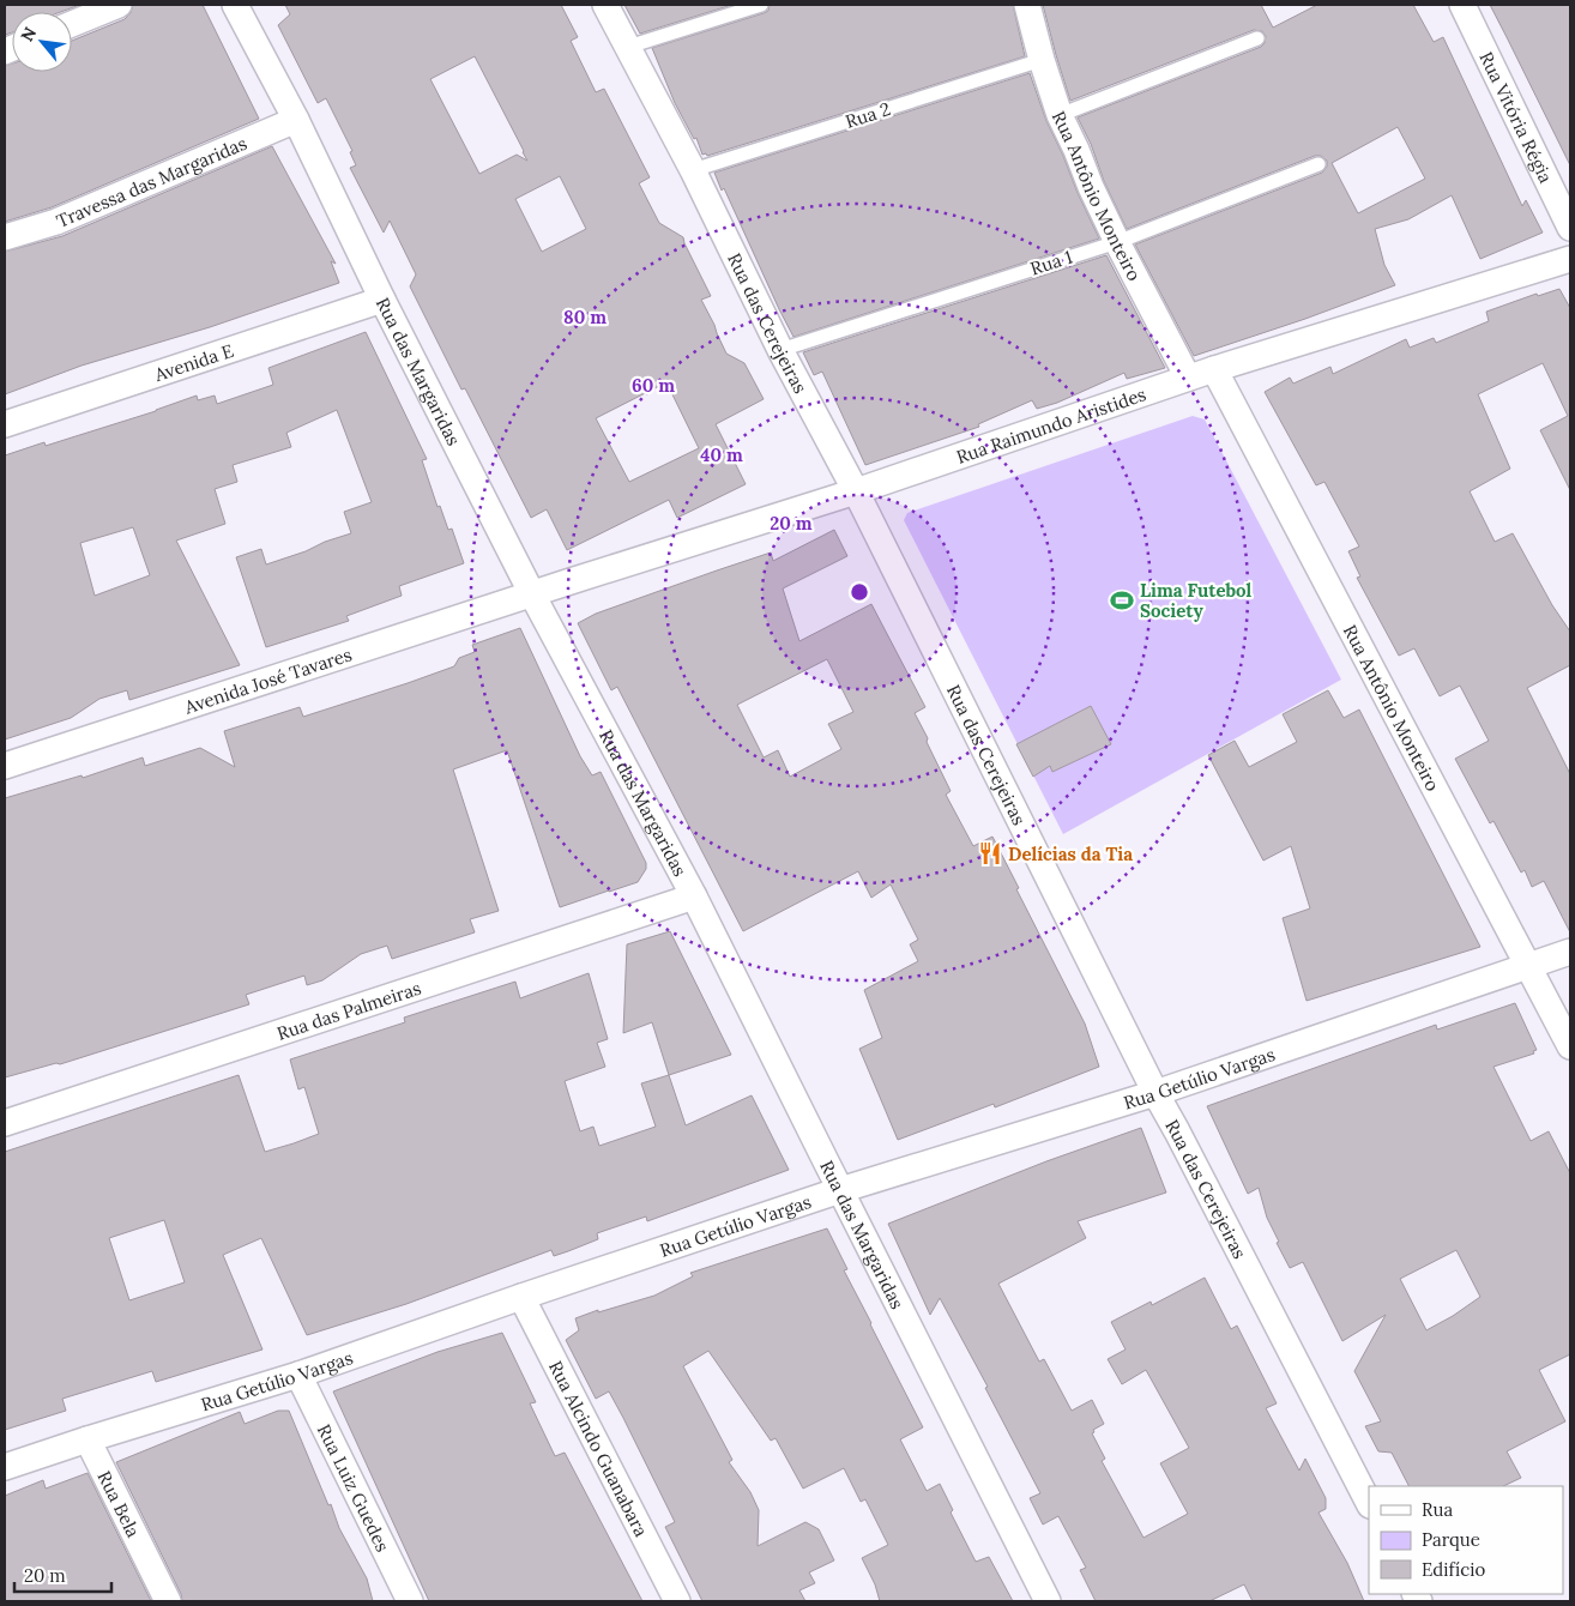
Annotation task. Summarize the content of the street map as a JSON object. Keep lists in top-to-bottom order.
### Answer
{
  "streets": {
    "street": [
      "Rua Vitória Régia",
      "Travessa das Margaridas",
      "Rua Antônio Monteiro",
      "Rua das Cerejeiras",
      "Avenida E",
      "Rua das Margaridas",
      "Rua Raimundo Aristides",
      "Avenida José Tavares",
      "Rua das Palmeiras",
      "Rua Getúlio Vargas",
      "Rua Alcindo Guanabara",
      "Rua Luiz Guedes",
      "Rua Bela"
    ],
    "lane": ["Rua 2", "Rua 1"]
  },
  "crossings": [
    ["Rua 2", "Rua Antônio Monteiro"],
    ["Rua 2", "Rua das Cerejeiras"],
    ["Travessa das Margaridas", "Rua das Margaridas"],
    ["Rua Antônio Monteiro", "Rua 1"],
    ["Rua Antônio Monteiro", "Rua Raimundo Aristides"],
    ["Rua Antônio Monteiro", "Rua Getúlio Vargas"],
    ["Rua 1", "Rua das Cerejeiras"],
    ["Rua das Cerejeiras", "Rua Raimundo Aristides"],
    ["Rua das Cerejeiras", "Rua Getúlio Vargas"],
    ["Avenida E", "Rua das Margaridas"],
    ["Rua das Margaridas", "Rua Raimundo Aristides"],
    ["Rua das Margaridas", "Avenida José Tavares"],
    ["Rua das Margaridas", "Rua das Palmeiras"],
    ["Rua das Margaridas", "Rua Getúlio Vargas"],
    ["Rua Raimundo Aristides", "Avenida José Tavares"],
    ["Rua Getúlio Vargas", "Rua Alcindo Guanabara"],
    ["Rua Getúlio Vargas", "Rua Luiz Guedes"],
    ["Rua Getúlio Vargas", "Rua Bela"]
  ],
  "places": {
    "sports": ["Lima Futebol Society"],
    "restaurant": ["Delícias da Tia"]
  },
  "legend": ["Rua", "Parque", "Edifício"],
  "scale_bar": "20 m",
  "north": "top left",
  "rings": [
    "80 m",
    "60 m",
    "40 m",
    "20 m"
  ]
}
